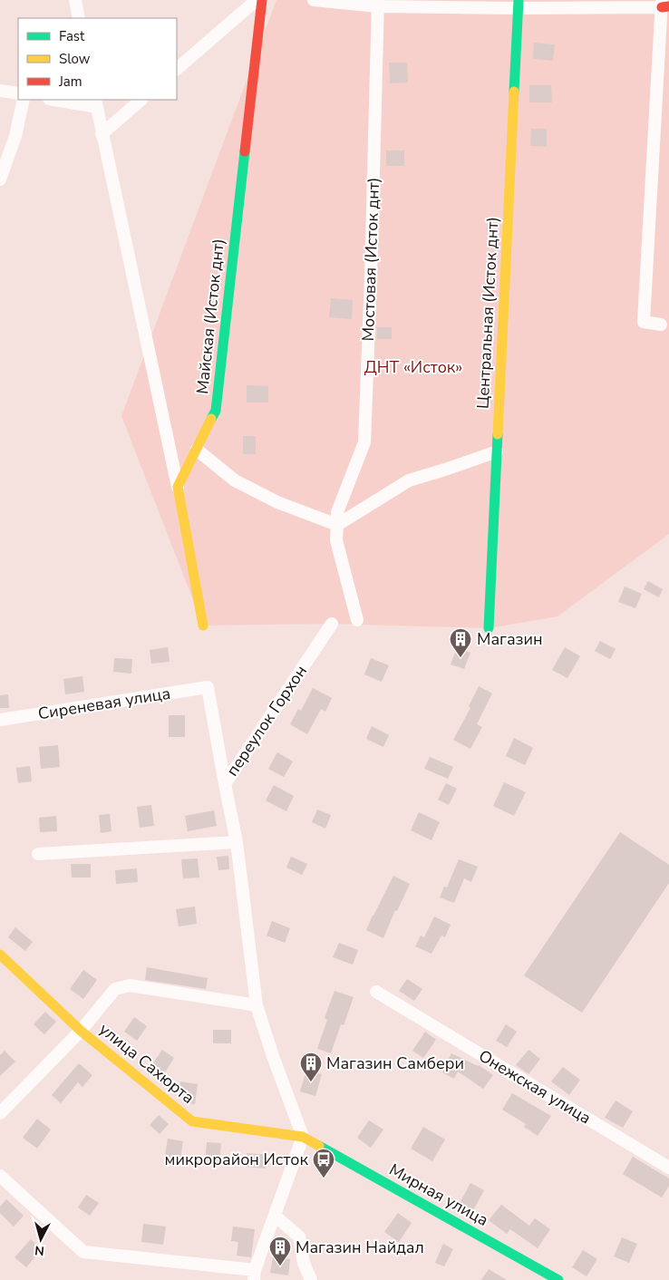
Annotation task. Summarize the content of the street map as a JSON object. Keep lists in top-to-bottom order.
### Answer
{
  "streets": {
    "street": [
      "Мостовая (Исток днт)",
      "Центральная (Исток днт)",
      "Майская (Исток днт)",
      "Сиреневая улица",
      "переулок Горхон",
      "улица Сахюрта",
      "Онежская улица",
      "Мирная улица"
    ]
  },
  "crossings": [
    ["Сиреневая улица", "переулок Горхон"],
    ["переулок Горхон", "улица Сахюрта"],
    ["переулок Горхон", "Мирная улица"],
    ["улица Сахюрта", "Мирная улица"]
  ],
  "parks": ["ДНТ «Исток»"],
  "places": {
    "building": ["Магазин", "Магазин Самбери", "Магазин Найдал"],
    "bus stop": ["микрорайон Исток"]
  },
  "legend": ["Fast", "Slow", "Jam"],
  "north": "bottom"
}
